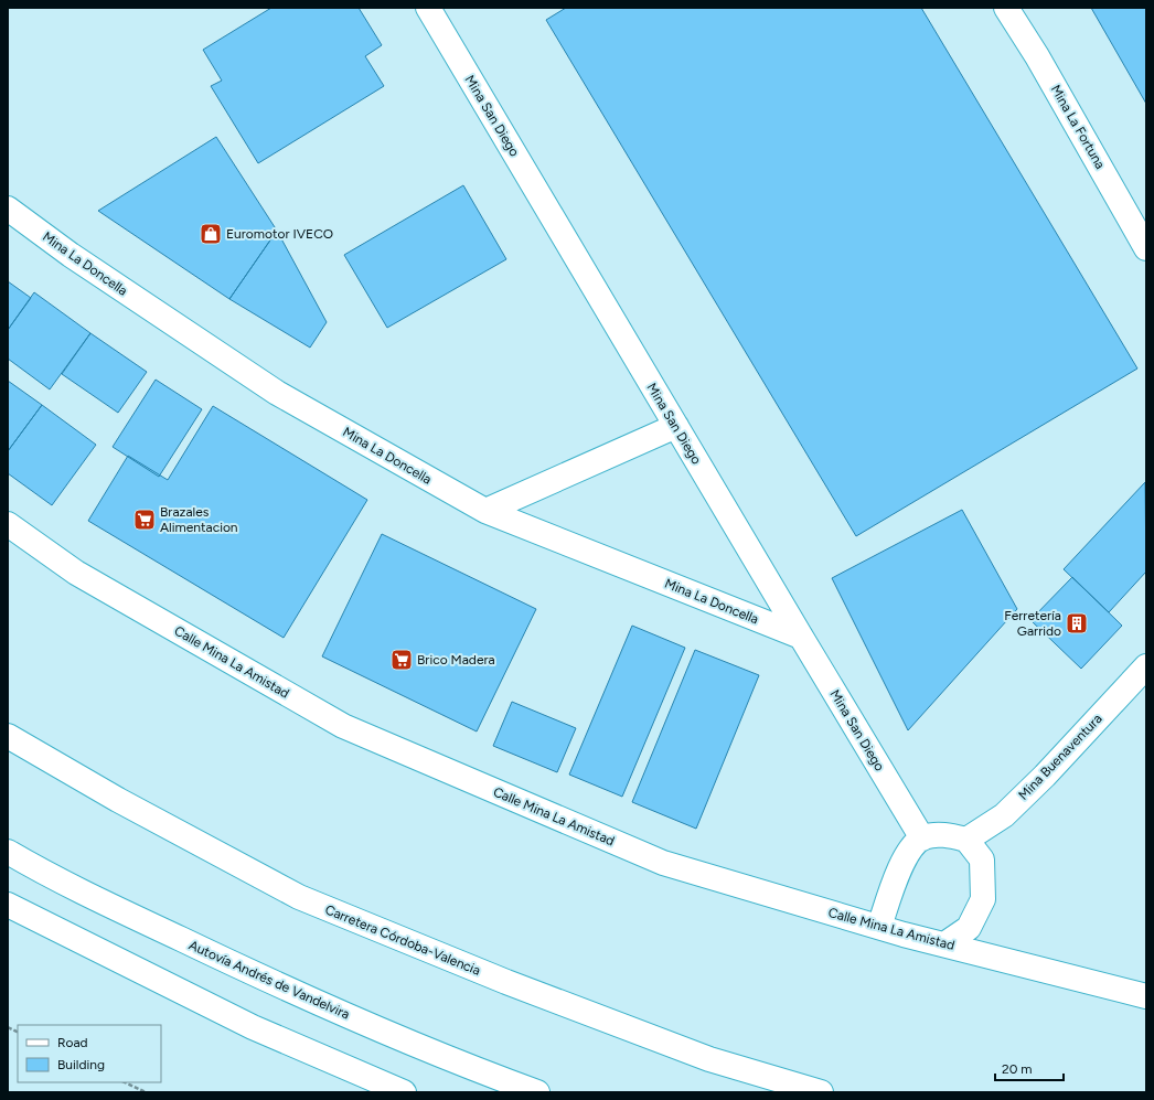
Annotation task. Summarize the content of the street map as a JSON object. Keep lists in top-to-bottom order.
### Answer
{
  "streets": {
    "main road": [
      "Mina San Diego",
      "Mina La Fortuna",
      "Mina La Doncella",
      "Calle Mina La Amistad",
      "Mina Buenaventura",
      "Carretera Córdoba-Valencia",
      "Autovía Andrés de Vandelvira"
    ]
  },
  "crossings": [
    ["Mina San Diego", "Mina La Doncella"],
    ["Mina San Diego", "Calle Mina La Amistad"],
    ["Mina San Diego", "Mina Buenaventura"],
    ["Calle Mina La Amistad", "Mina Buenaventura"]
  ],
  "places": {
    "shop": ["Euromotor IVECO"],
    "supermarket": ["Brazales Alimentacion", "Brico Madera"],
    "building": ["Ferretería Garrido"]
  },
  "legend": ["Road", "Building"],
  "scale_bar": "20 m"
}
